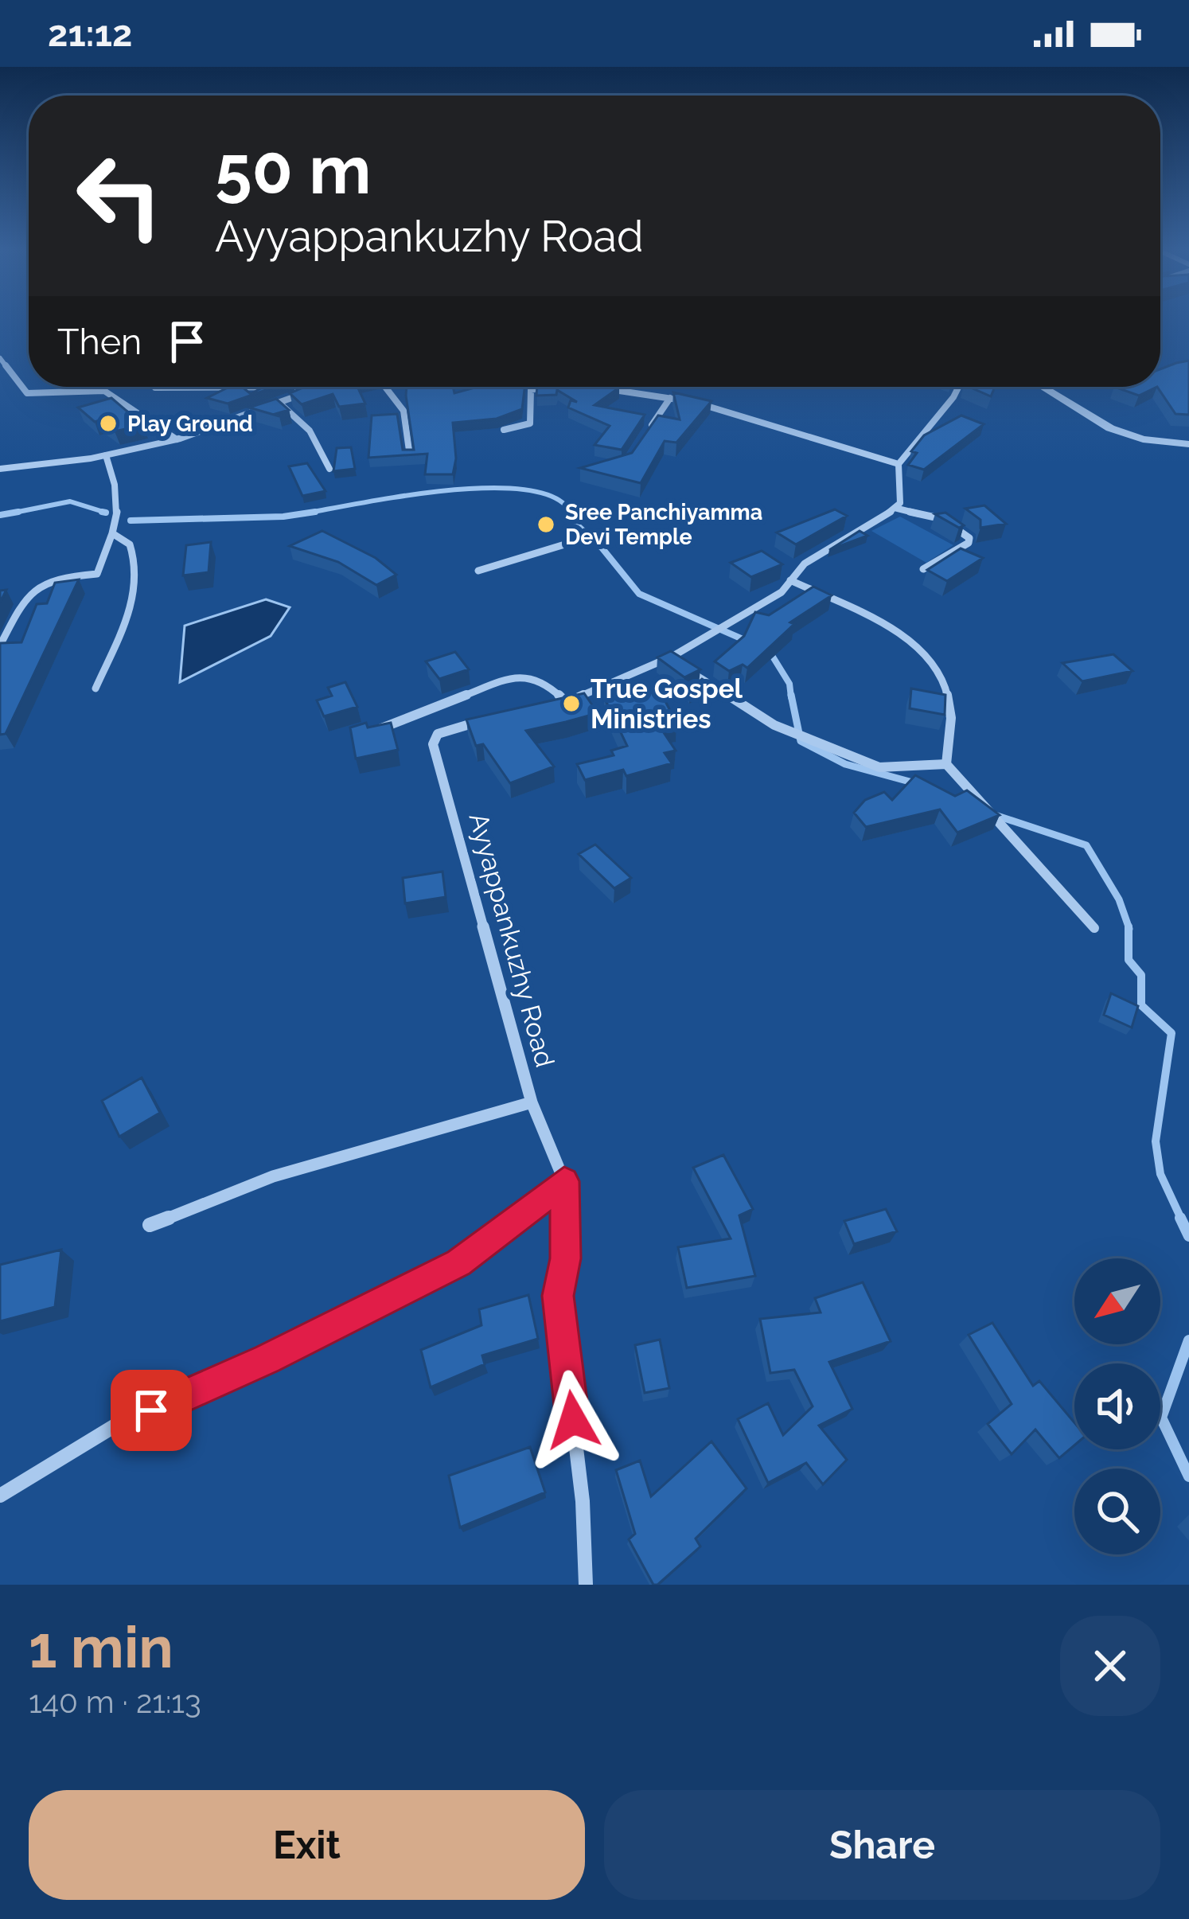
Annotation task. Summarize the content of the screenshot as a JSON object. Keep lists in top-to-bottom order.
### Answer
{
  "streets": {
    "street": ["Ayyappankuzhy Road"]
  },
  "places": ["Play Ground", "Sree Panchiyamma Devi Temple", "True Gospel Ministries"],
  "north": "bottom left",
  "page": {
    "status": "21:12",
    "turn": ["50 m", "Ayyappankuzhy Road"],
    "then": "Then",
    "heading": ["1 min", "140 m · 21:13"],
    "buttons": ["Exit", "Share"]
  }
}
